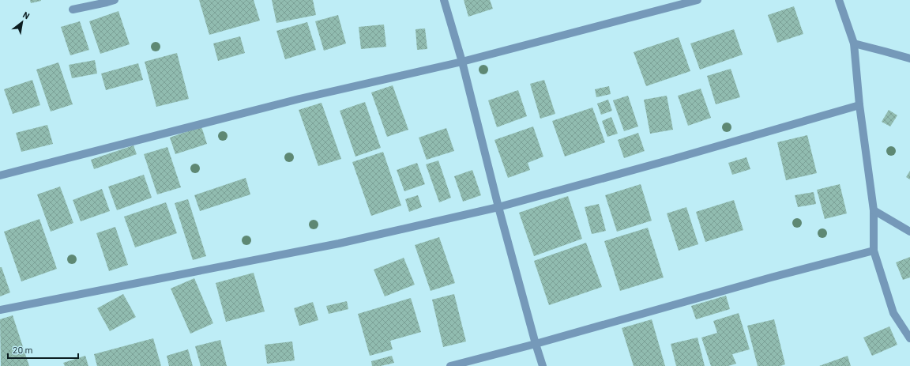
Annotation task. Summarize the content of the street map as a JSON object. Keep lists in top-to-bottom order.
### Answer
{
  "scale_bar": "20 m",
  "north": "top right"
}
